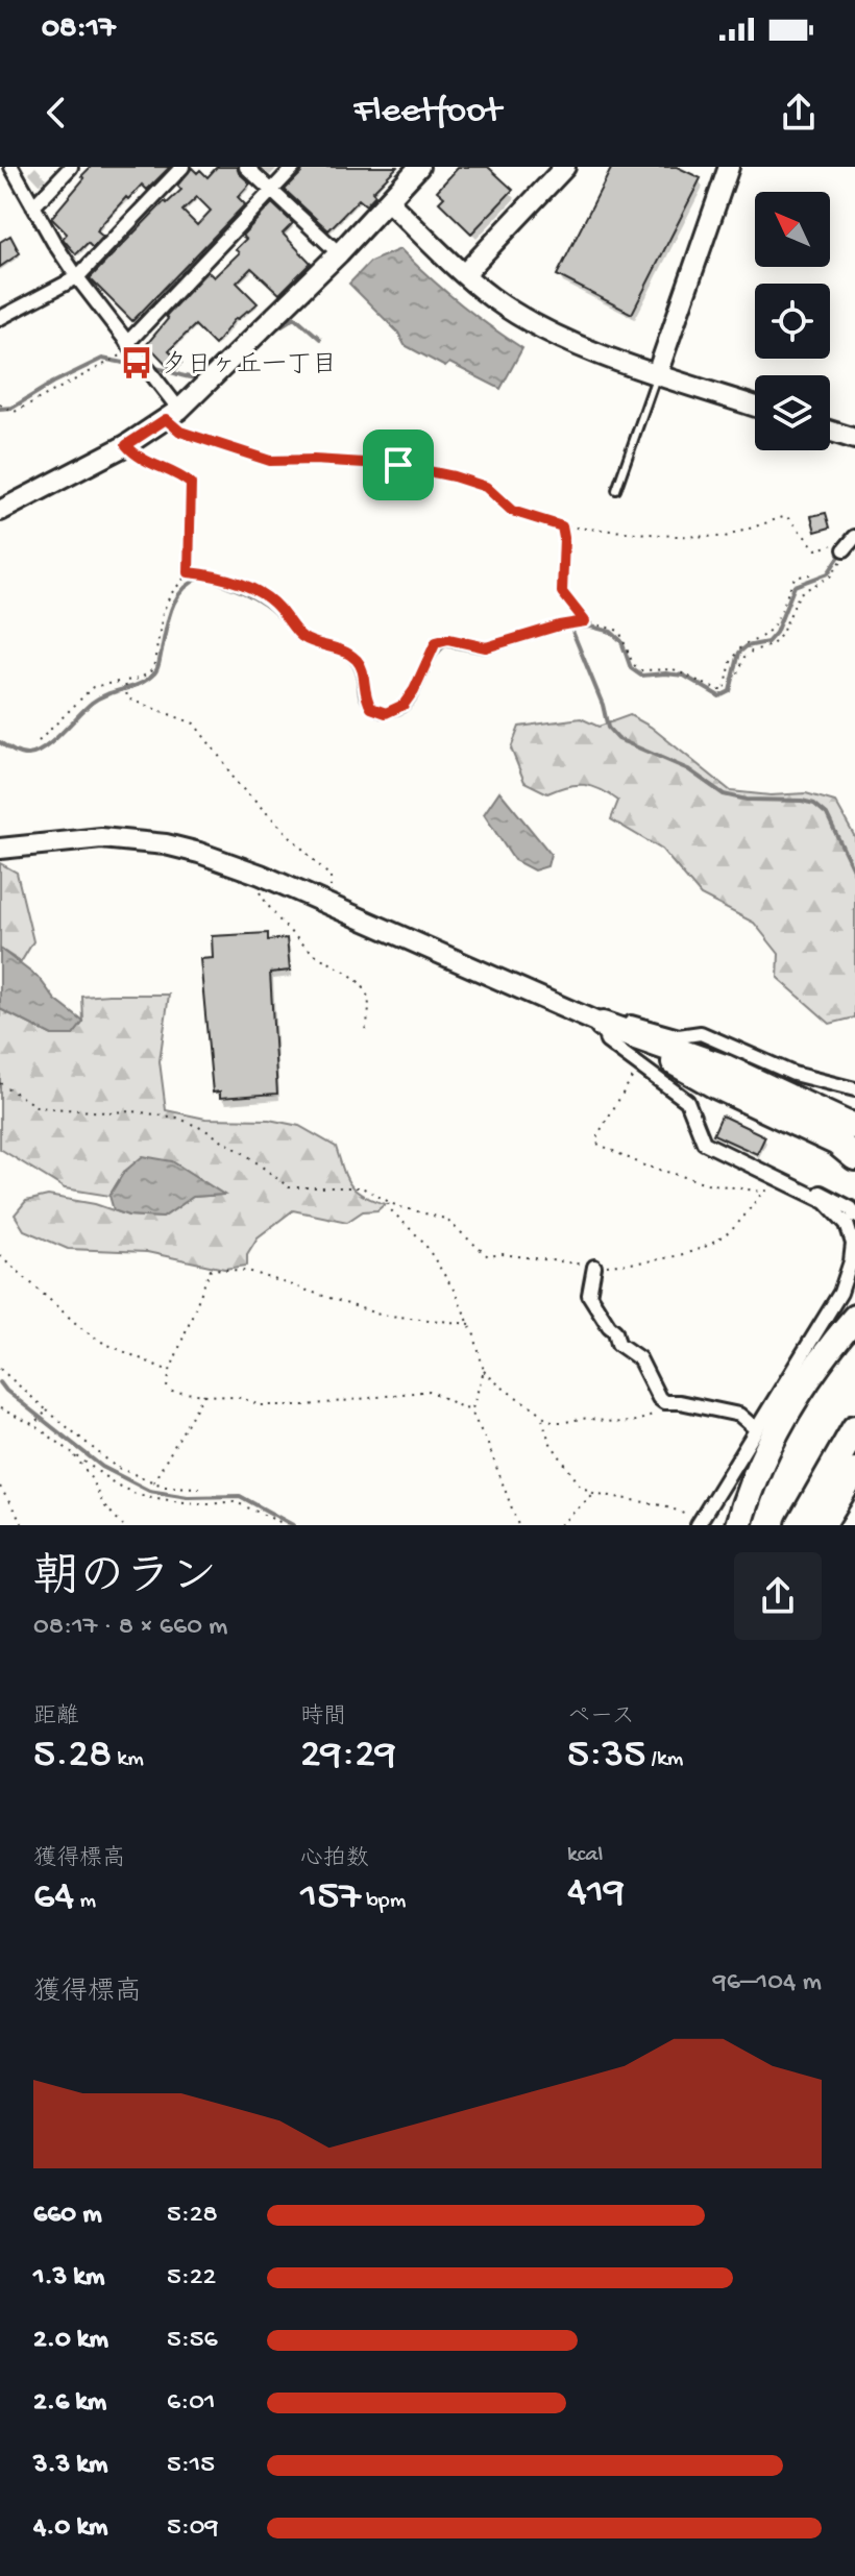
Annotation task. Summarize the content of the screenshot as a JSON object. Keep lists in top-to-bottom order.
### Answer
{
  "places": {
    "bus stop": ["夕日ヶ丘一丁目"]
  },
  "north": "top left",
  "page": {
    "status": "08:17",
    "header": "Fleetfoot",
    "heading": ["朝のラン", "08:17 · 8 × 660 m"],
    "stats": [
      ["距離", "5.28 km"],
      ["時間", "29:29"],
      ["ペース", "5:35 /km"],
      ["獲得標高", "64 m"],
      ["心拍数", "157 bpm"],
      ["kcal", "419"]
    ],
    "chart": ["獲得標高", "96–104 m"],
    "list": [
      {
        "name": "660 m",
        "note": "5:28"
      },
      {
        "name": "1.3 km",
        "note": "5:22"
      },
      {
        "name": "2.0 km",
        "note": "5:56"
      },
      {
        "name": "2.6 km",
        "note": "6:01"
      },
      {
        "name": "3.3 km",
        "note": "5:15"
      },
      {
        "name": "4.0 km",
        "note": "5:09"
      }
    ]
  }
}
